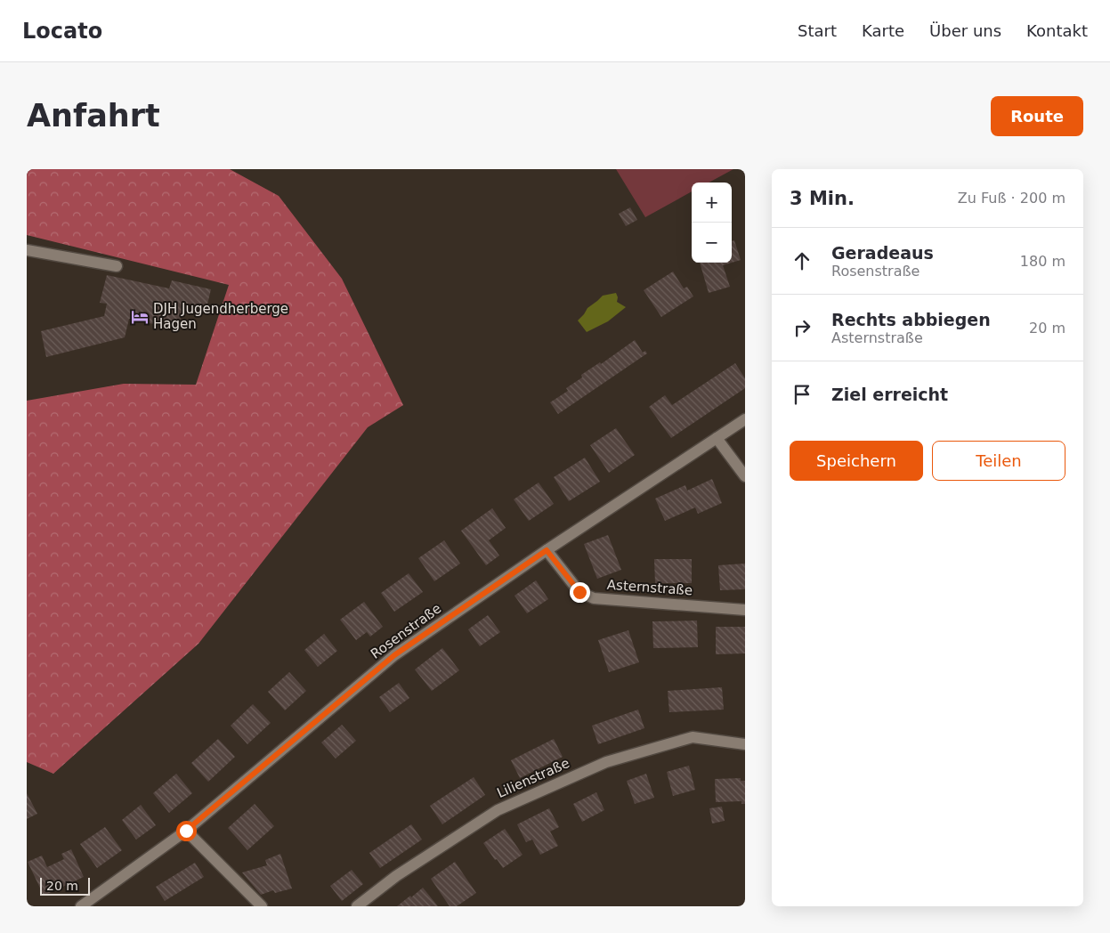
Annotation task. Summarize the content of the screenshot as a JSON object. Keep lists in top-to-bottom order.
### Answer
{
  "streets": {
    "street": ["Asternstraße", "Rosenstraße", "Lilienstraße"]
  },
  "crossings": [
    ["Asternstraße", "Rosenstraße"]
  ],
  "places": {
    "hotel": ["DJH Jugendherberge Hagen"]
  },
  "scale_bar": "20 m",
  "page": {
    "header": "Locato",
    "nav": [
      "Start",
      "Karte",
      "Über uns",
      "Kontakt"
    ],
    "buttons": [
      "Route",
      ["Speichern", "Teilen"]
    ],
    "title": "Anfahrt",
    "heading": ["3 Min.", "Zu Fuß · 200 m"],
    "map_buttons": ["+", "−"],
    "list": [
      ["Geradeaus", "Rosenstraße", "180 m"],
      ["Rechts abbiegen", "Asternstraße", "20 m"],
      "Ziel erreicht"
    ],
    "scale": "20 m"
  }
}
